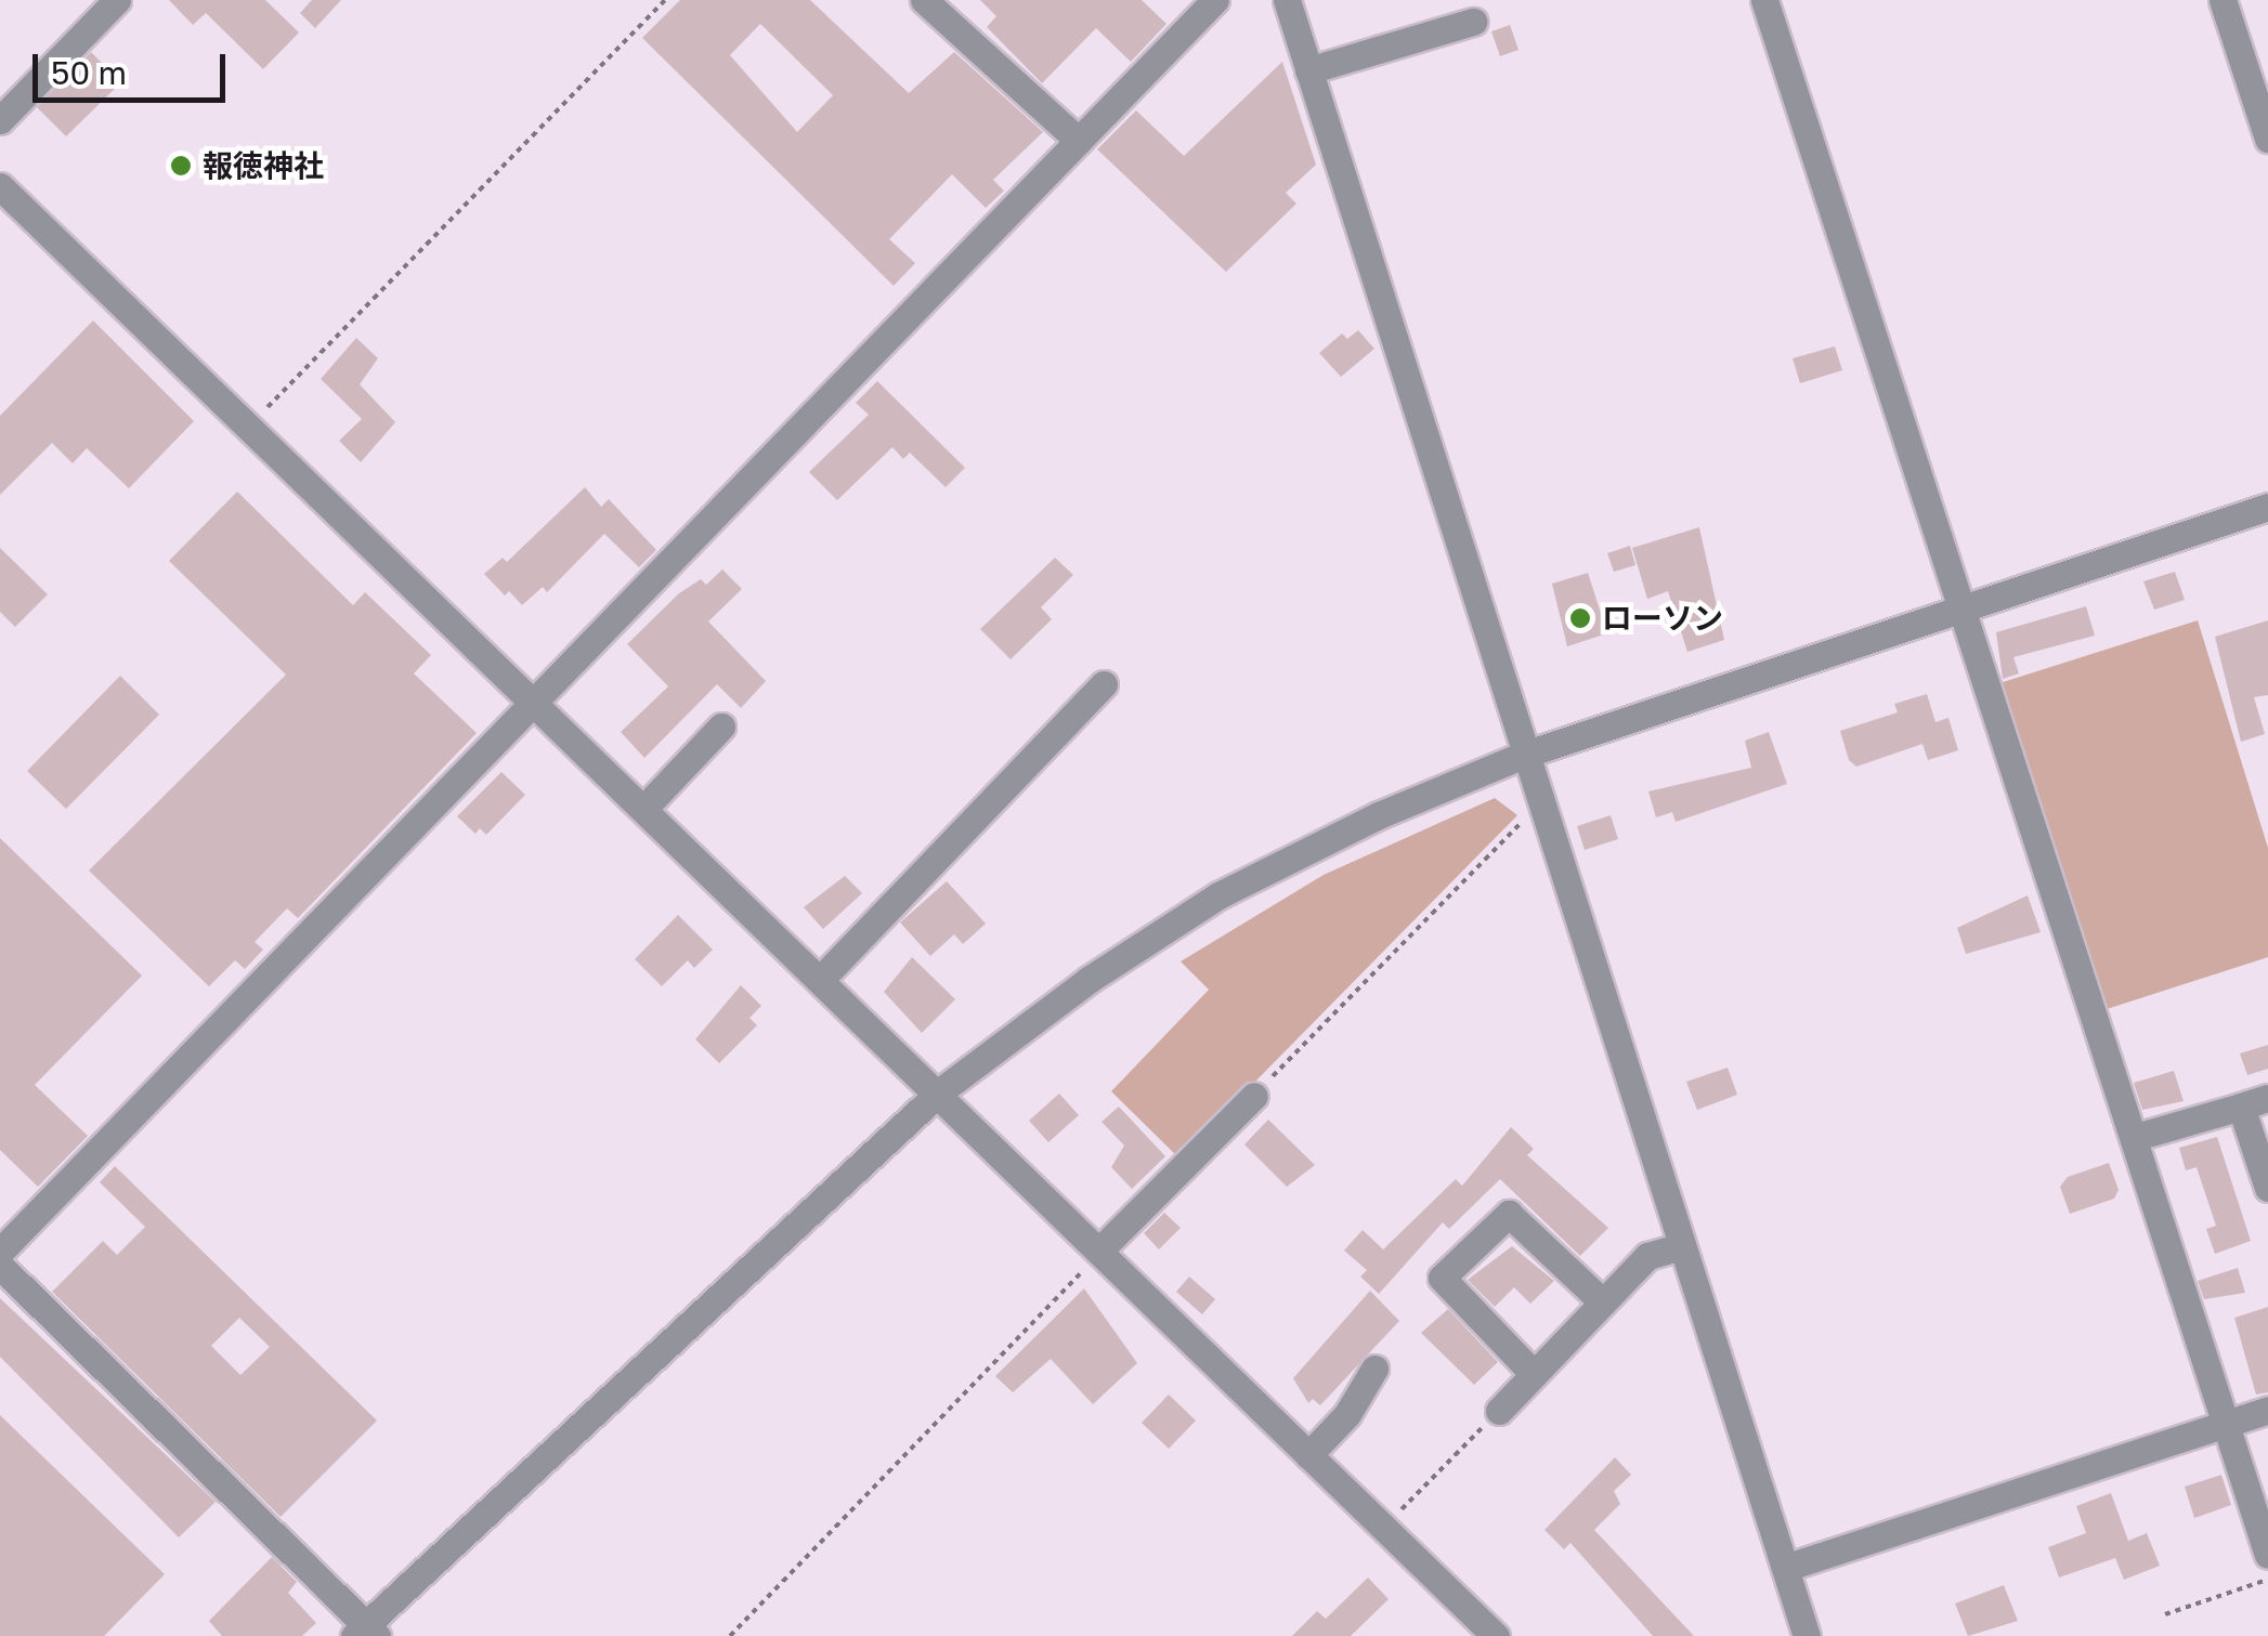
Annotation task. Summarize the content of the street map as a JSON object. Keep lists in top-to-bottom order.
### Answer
{
  "places": ["報徳神社", "ローソン"],
  "scale_bar": "50 m"
}
